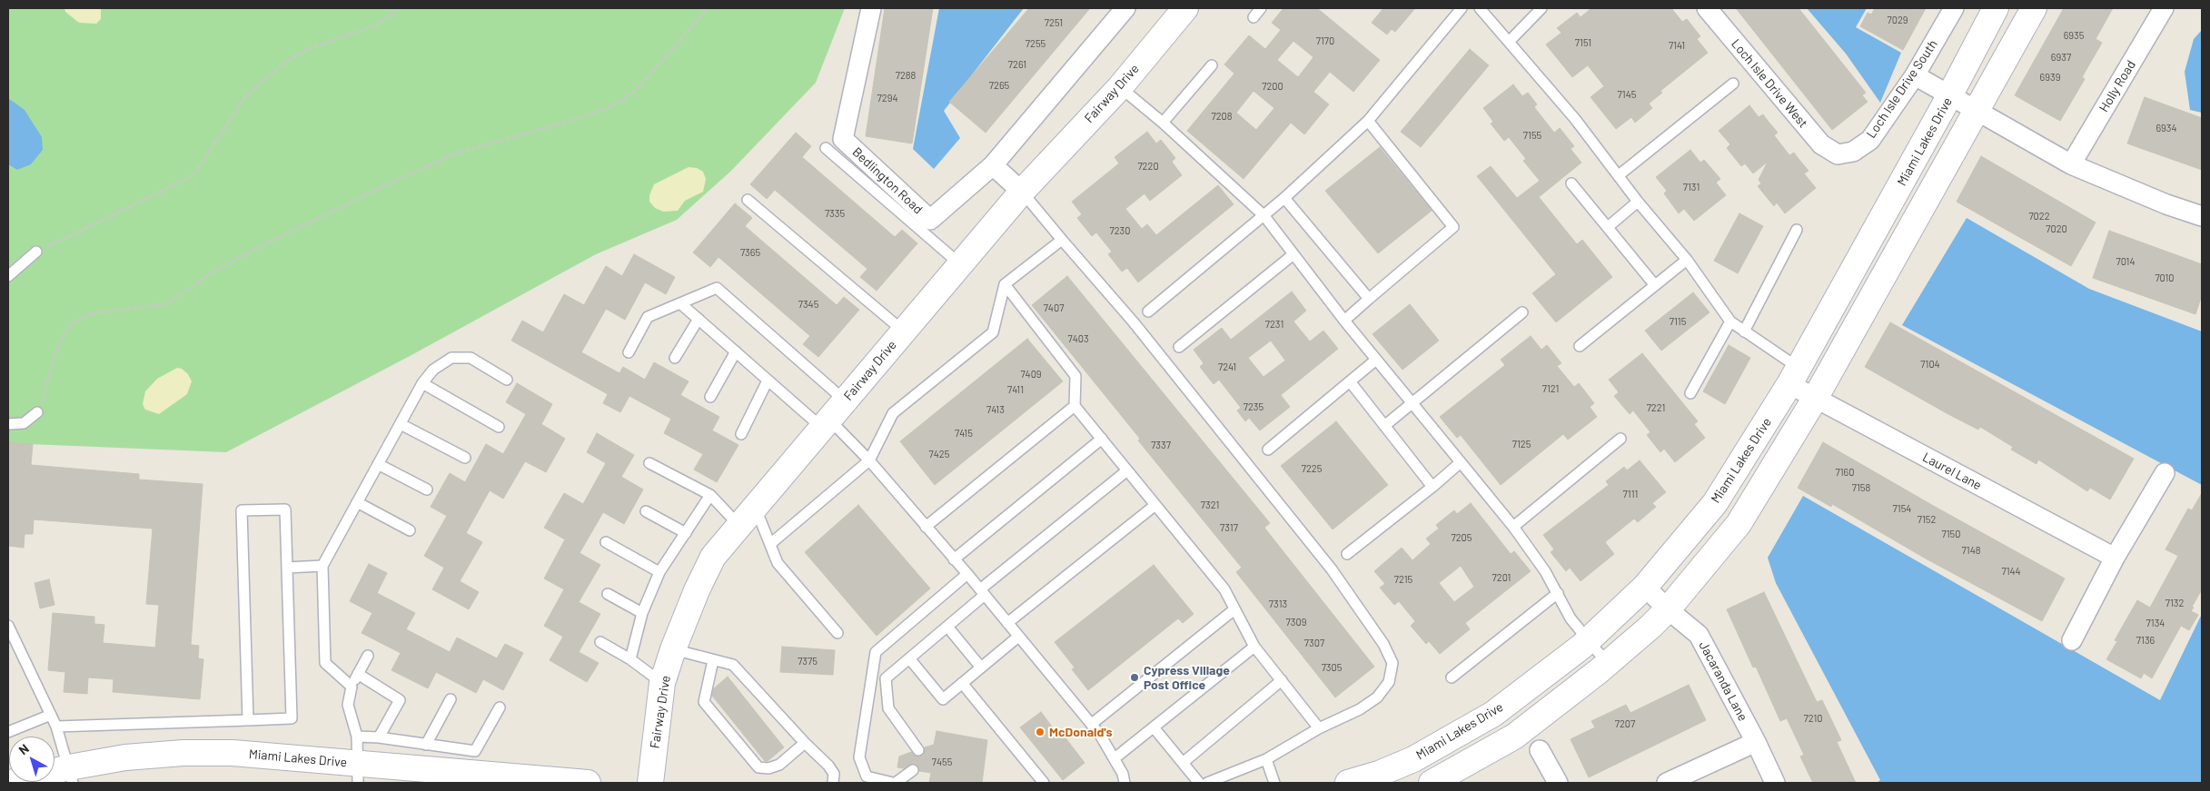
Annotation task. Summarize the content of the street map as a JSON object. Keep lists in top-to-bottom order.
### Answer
{
  "streets": {
    "main road": ["Fairway Drive", "Miami Lakes Drive"],
    "street": [
      "Loch Isle Drive West",
      "Holly Road",
      "Loch Isle Drive South",
      "Bedlington Road",
      "Laurel Lane",
      "Jacaranda Lane"
    ]
  },
  "crossings": [
    ["Loch Isle Drive West", "Loch Isle Drive South"],
    ["Miami Lakes Drive", "Laurel Lane"],
    ["Miami Lakes Drive", "Jacaranda Lane"]
  ],
  "places": ["Cypress Village Post Office", "McDonald's"],
  "house_numbers": [
    "7029",
    "7251",
    "6935",
    "7170",
    "7151",
    "7255",
    "7141",
    "6937",
    "7261",
    "7288",
    "6939",
    "7265",
    "7200",
    "7145",
    "7294",
    "7208",
    "6934",
    "7155",
    "7220",
    "7131",
    "7335",
    "7022",
    "7020",
    "7230",
    "7365",
    "7014",
    "7010",
    "7345",
    "7407",
    "7115",
    "7231",
    "7403",
    "7104",
    "7241",
    "7409",
    "7121",
    "7411",
    "7235",
    "7221",
    "7413",
    "7415",
    "7125",
    "7337",
    "7425",
    "7225",
    "7160",
    "7158",
    "7111",
    "7321",
    "7154",
    "7152",
    "7317",
    "7150",
    "7205",
    "7148",
    "7144",
    "7201",
    "7215",
    "7132",
    "7313",
    "7309",
    "7134",
    "7136",
    "7307",
    "7375",
    "7305",
    "7210",
    "7207",
    "7455"
  ],
  "north": "top left"
}
